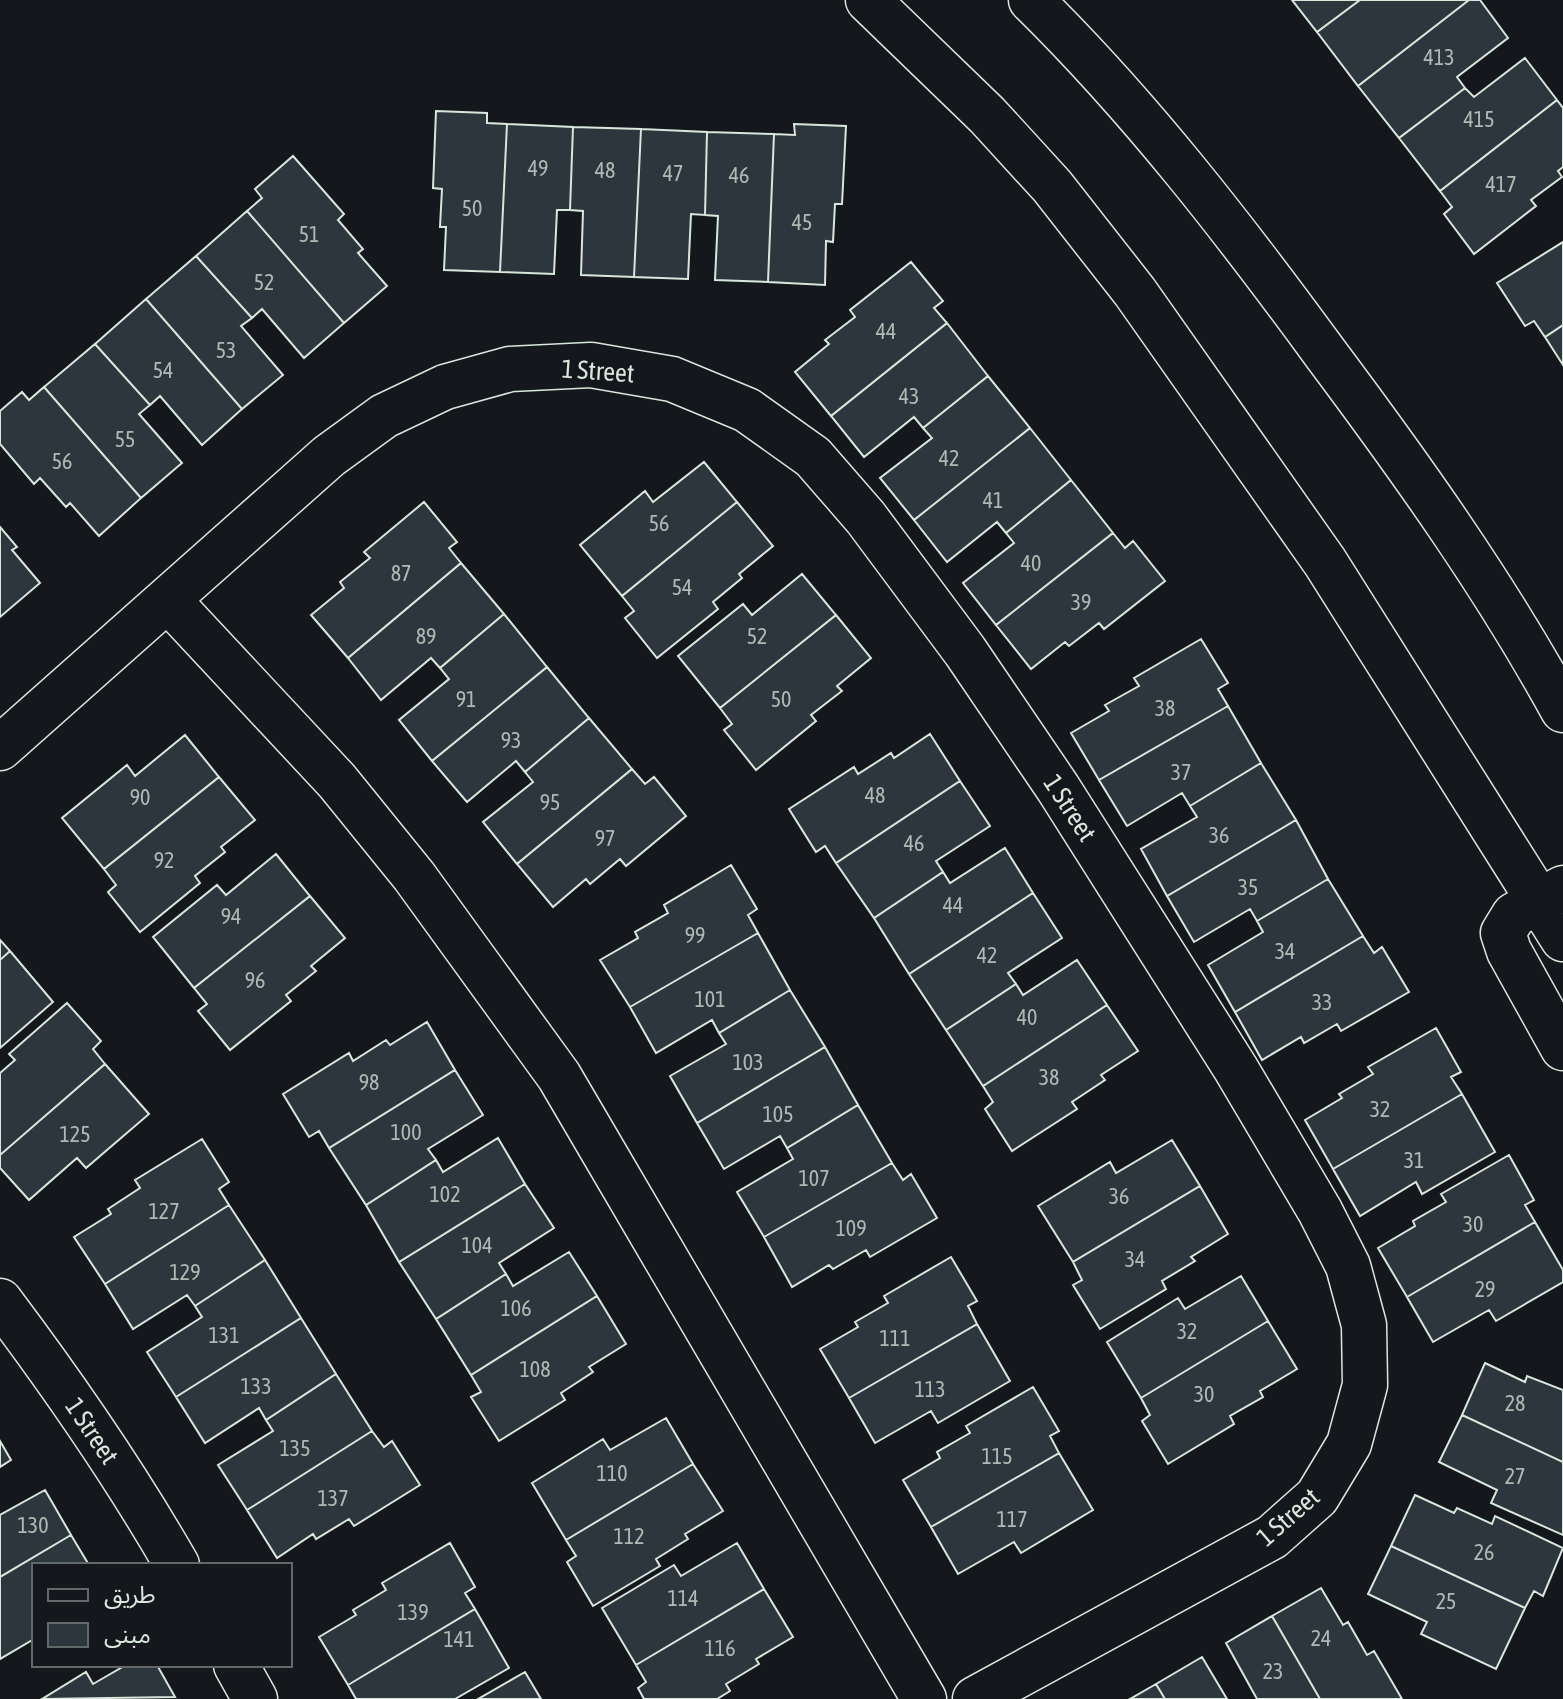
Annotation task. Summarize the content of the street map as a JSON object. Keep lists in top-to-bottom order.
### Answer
{
  "streets": {
    "street": ["1 Street"]
  },
  "house_numbers": [
    "413",
    "415",
    "49",
    "48",
    "47",
    "46",
    "417",
    "50",
    "45",
    "51",
    "52",
    "44",
    "53",
    "54",
    "43",
    "55",
    "42",
    "56",
    "41",
    "56",
    "40",
    "87",
    "54",
    "39",
    "89",
    "52",
    "91",
    "50",
    "38",
    "93",
    "37",
    "48",
    "90",
    "95",
    "36",
    "97",
    "46",
    "92",
    "35",
    "44",
    "94",
    "99",
    "34",
    "42",
    "96",
    "101",
    "33",
    "40",
    "103",
    "38",
    "98",
    "32",
    "105",
    "100",
    "125",
    "31",
    "107",
    "102",
    "36",
    "127",
    "30",
    "109",
    "104",
    "34",
    "129",
    "29",
    "106",
    "32",
    "131",
    "111",
    "108",
    "133",
    "113",
    "30",
    "28",
    "135",
    "115",
    "110",
    "27",
    "137",
    "117",
    "130",
    "112",
    "26",
    "114",
    "25",
    "139",
    "24",
    "141",
    "116",
    "23"
  ],
  "legend": ["طريق", "مبنى"]
}
